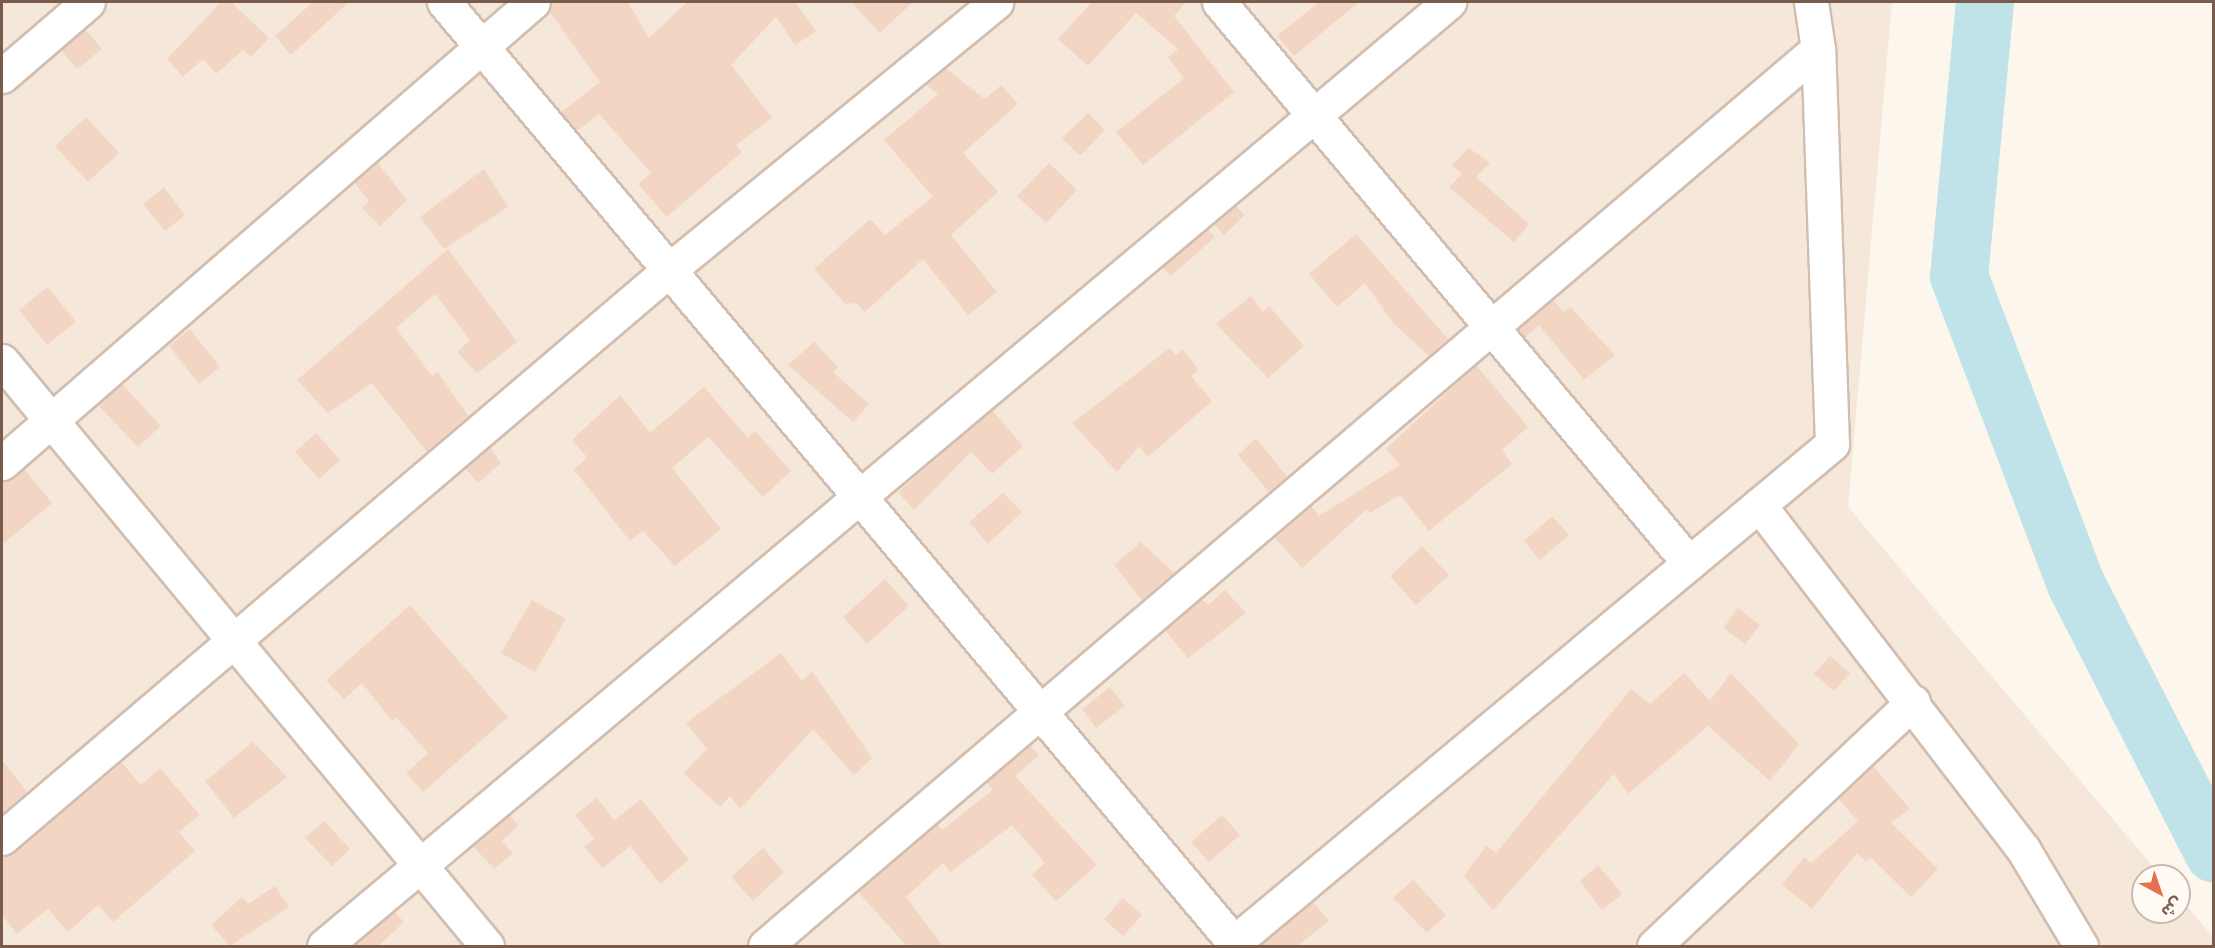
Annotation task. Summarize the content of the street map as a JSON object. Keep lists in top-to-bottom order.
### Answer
{
  "north": "bottom right"
}
